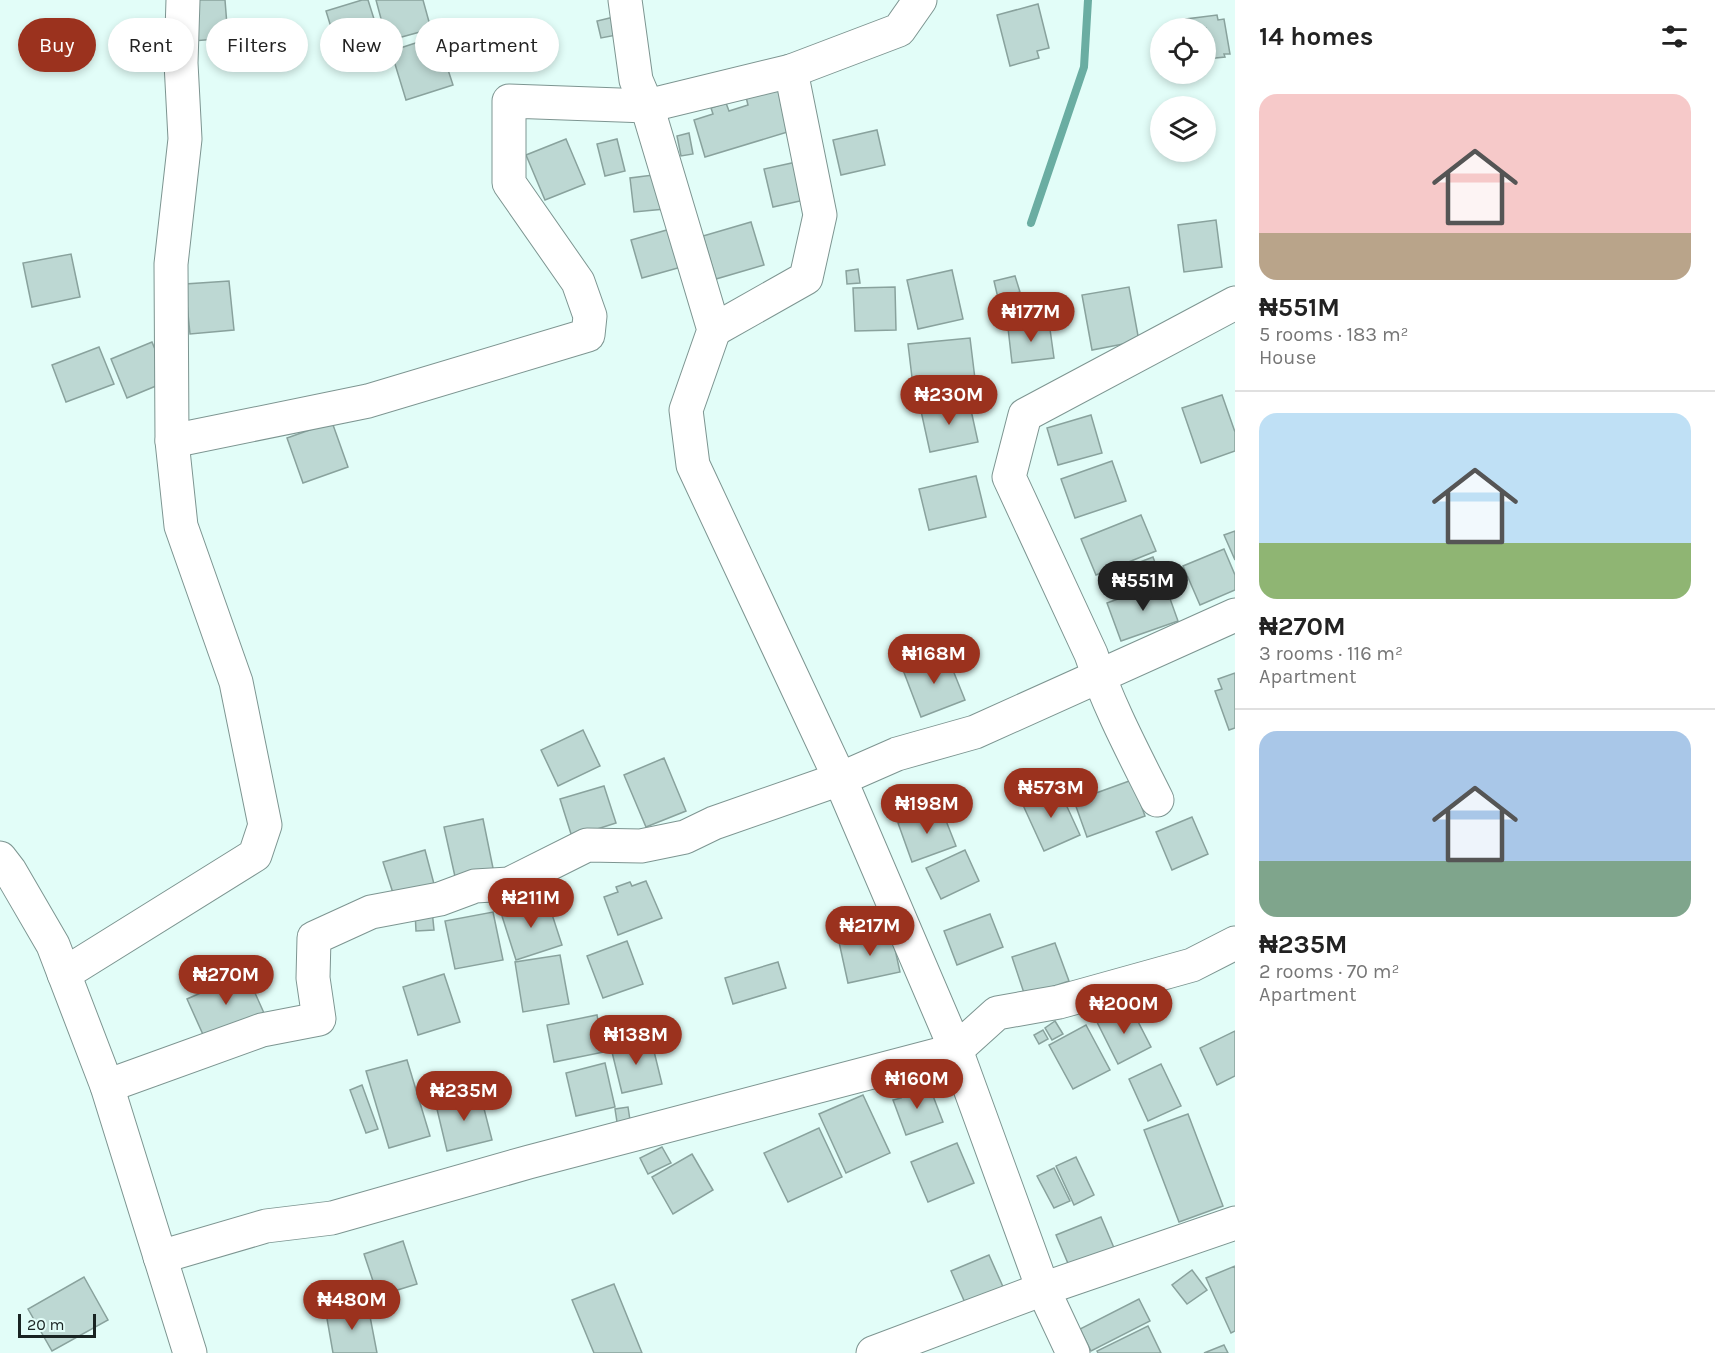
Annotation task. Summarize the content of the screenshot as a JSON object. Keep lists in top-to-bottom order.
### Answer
{
  "scale_bar": "20 m",
  "page": {
    "heading": "14 homes",
    "chip": [
      "Buy",
      "Rent",
      "Filters",
      "New",
      "Apartment"
    ],
    "list": [
      {
        "name": "₦551M",
        "note": "5 rooms · 183 m² · House"
      },
      {
        "name": "₦270M",
        "note": "3 rooms · 116 m² · Apartment"
      },
      {
        "name": "₦235M",
        "note": "2 rooms · 70 m² · Apartment"
      }
    ],
    "price": [
      "₦177M",
      "₦230M",
      "₦551M",
      "₦168M",
      "₦573M",
      "₦198M",
      "₦211M",
      "₦217M",
      "₦270M",
      "₦200M",
      "₦138M",
      "₦160M",
      "₦235M",
      "₦480M"
    ],
    "scale": "20 m"
  }
}
